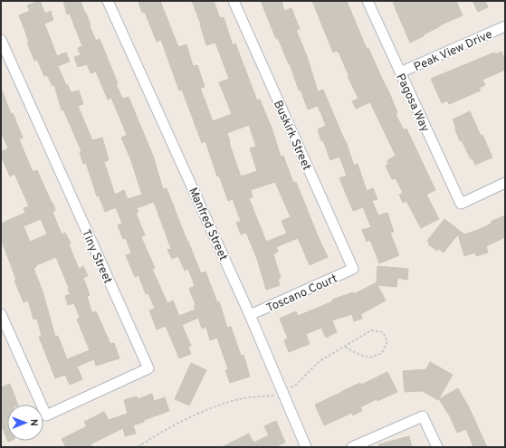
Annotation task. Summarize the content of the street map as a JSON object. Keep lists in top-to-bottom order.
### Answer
{
  "streets": {
    "street": [
      "Peak View Drive",
      "Pagosa Way",
      "Buskirk Street",
      "Manfred Street",
      "Tiny Street",
      "Toscano Court"
    ]
  },
  "crossings": [
    ["Peak View Drive", "Pagosa Way"],
    ["Buskirk Street", "Toscano Court"],
    ["Manfred Street", "Toscano Court"]
  ],
  "north": "right"
}
